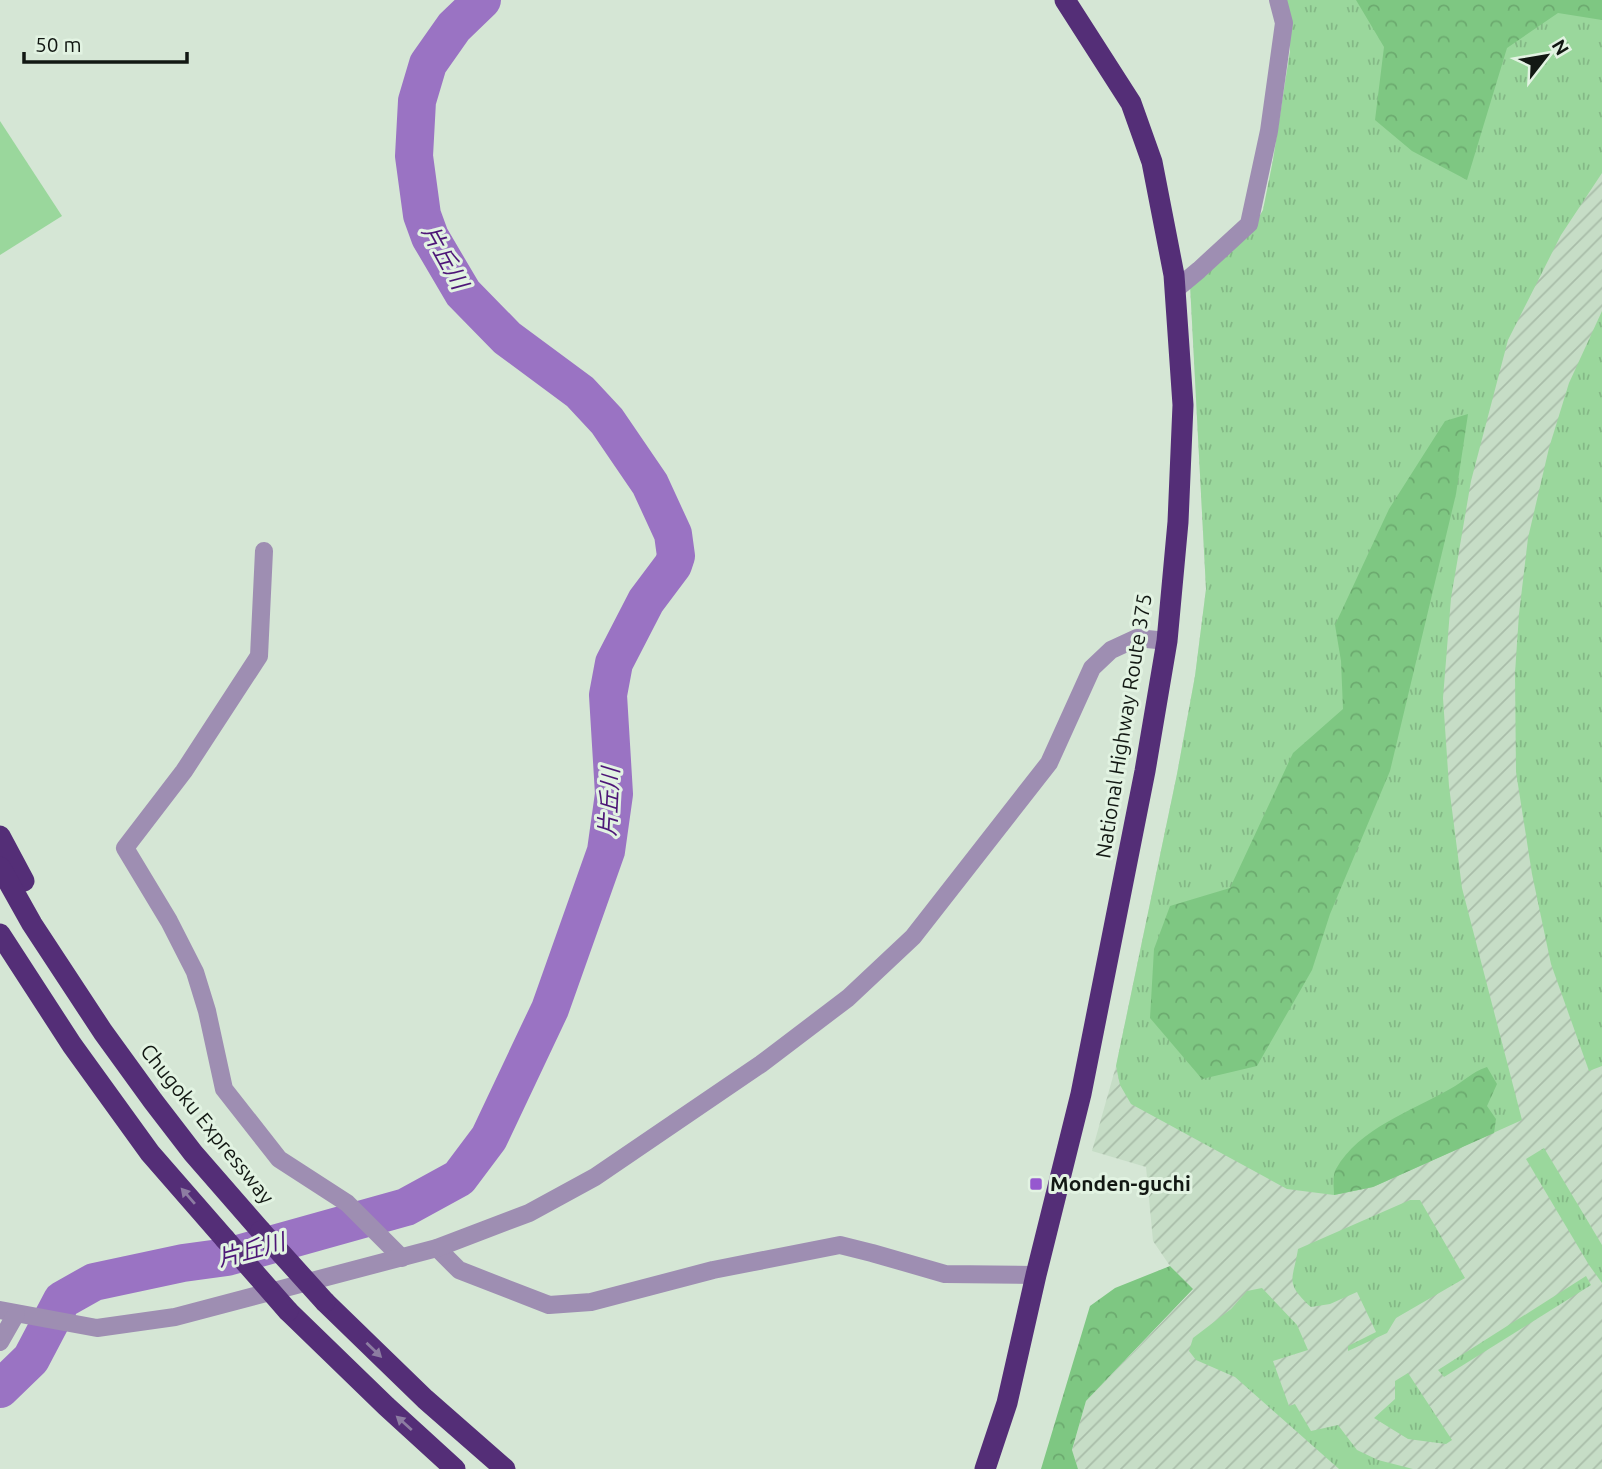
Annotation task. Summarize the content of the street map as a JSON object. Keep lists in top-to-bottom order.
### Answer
{
  "streets": {
    "highway": ["National Highway Route 375", "Chugoku Expressway"]
  },
  "water": ["片丘川"],
  "places": {
    "transit": ["Monden-guchi"]
  },
  "scale_bar": "50 m",
  "north": "top right"
}
